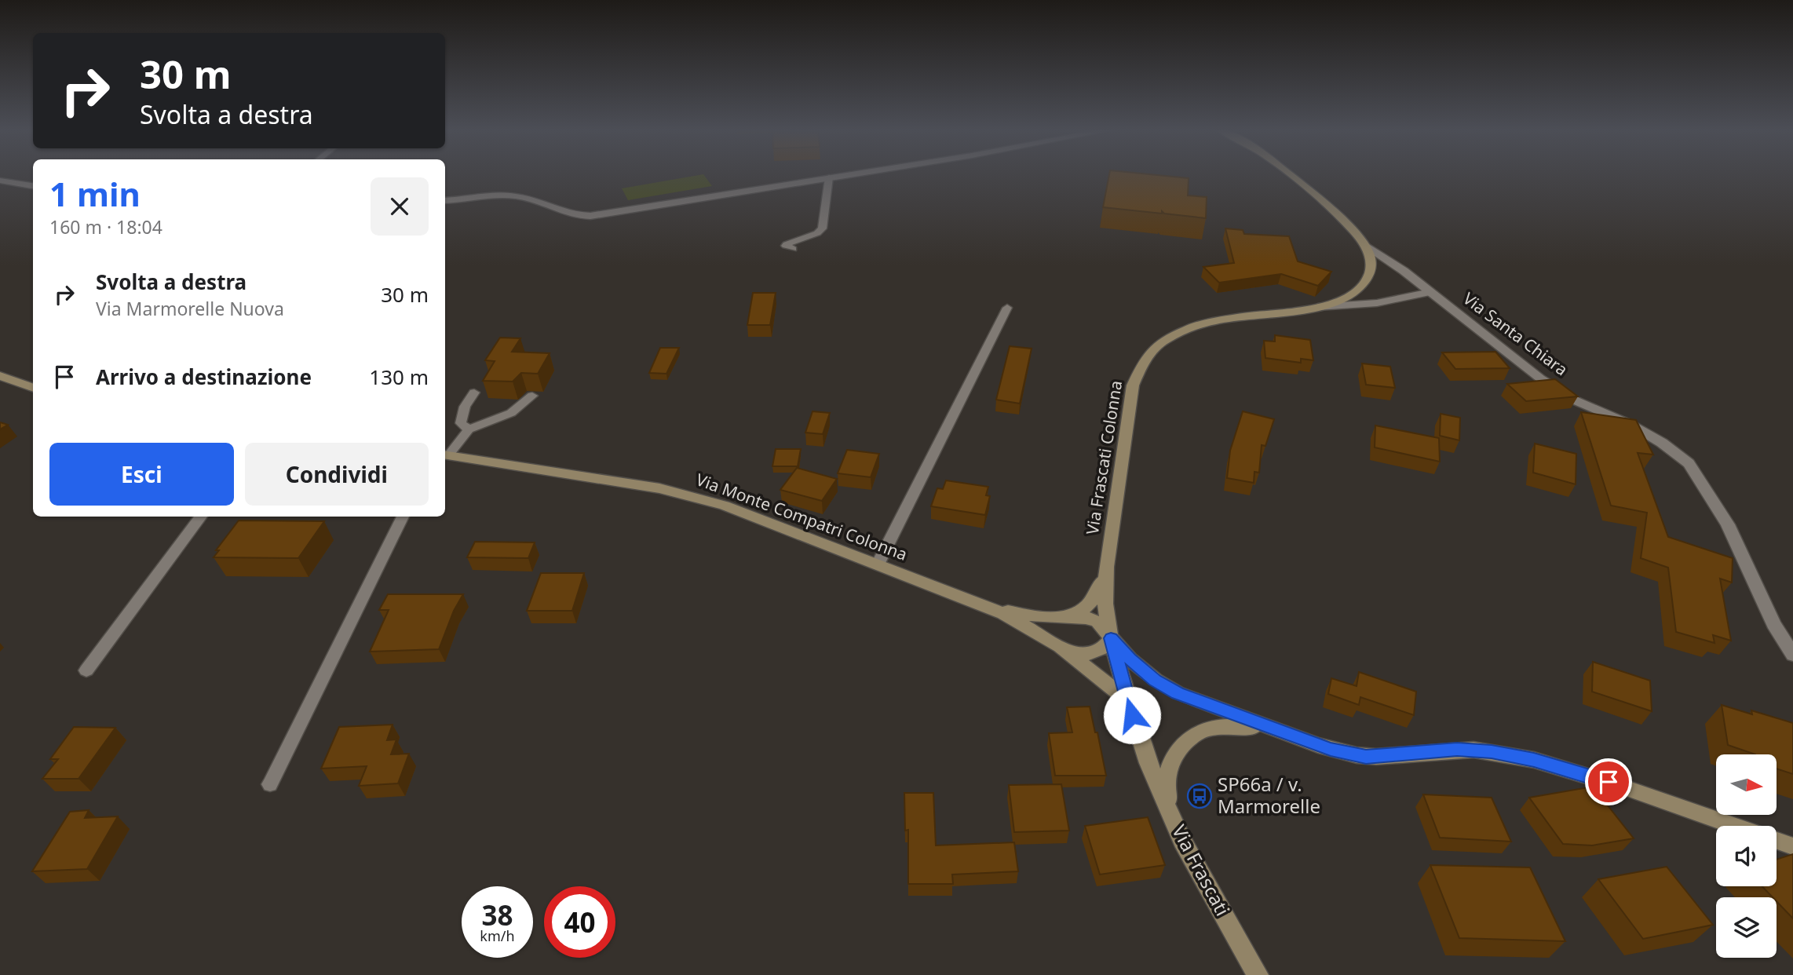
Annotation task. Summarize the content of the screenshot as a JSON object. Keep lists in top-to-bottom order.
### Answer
{
  "streets": {
    "street": [
      "Via Santa Chiara",
      "Via Frascati Colonna",
      "Via Monte Compatri Colonna",
      "Via Frascati"
    ]
  },
  "crossings": [
    ["Via Santa Chiara", "Via Frascati Colonna"],
    ["Via Frascati Colonna", "Via Frascati"]
  ],
  "places": {
    "bus stop": ["SP66a / v. Marmorelle"]
  },
  "north": "right",
  "page": {
    "turn": ["30 m", "Svolta a destra"],
    "heading": ["1 min", "160 m · 18:04"],
    "list": [
      {
        "name": "Svolta a destra",
        "note": "Via Marmorelle Nuova",
        "value": "30 m"
      },
      {
        "name": "Arrivo a destinazione",
        "value": "130 m"
      }
    ],
    "buttons": ["Esci", "Condividi"],
    "speed": "38 km/h",
    "limit": "40"
  }
}
